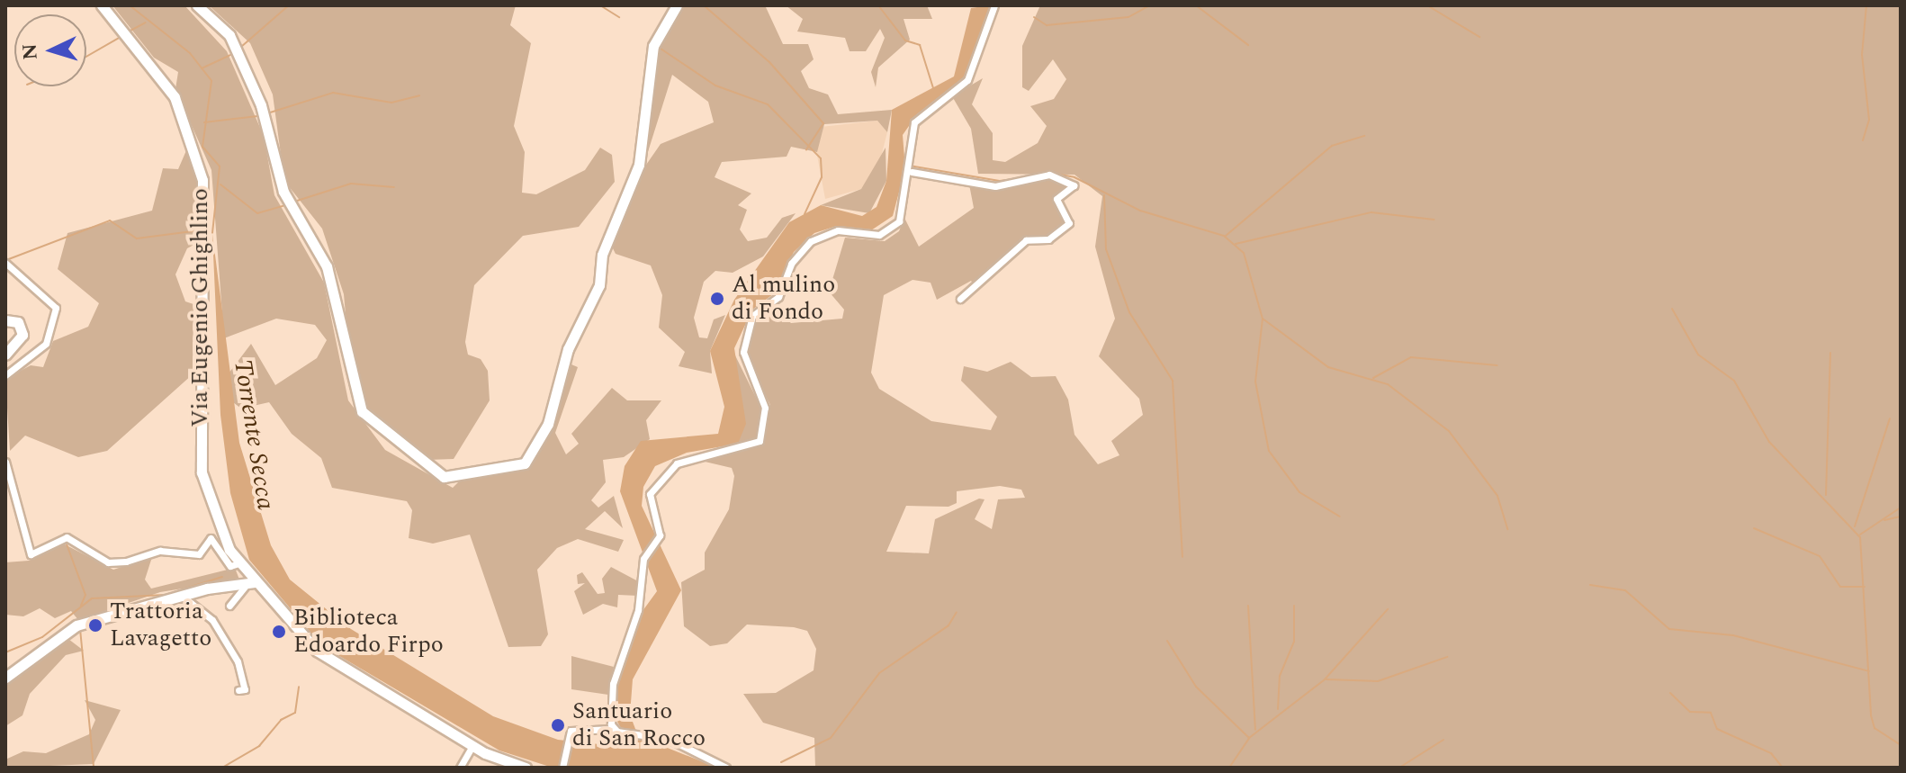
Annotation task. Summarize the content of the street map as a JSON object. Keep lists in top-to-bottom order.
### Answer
{
  "streets": {
    "main road": ["Via Eugenio Ghighlino"]
  },
  "water": ["Torrente Secca"],
  "places": [
    "Al mulino di Fondo",
    "Trattoria Lavagetto",
    "Biblioteca Edoardo Firpo",
    "Santuario di San Rocco"
  ],
  "north": "left"
}
